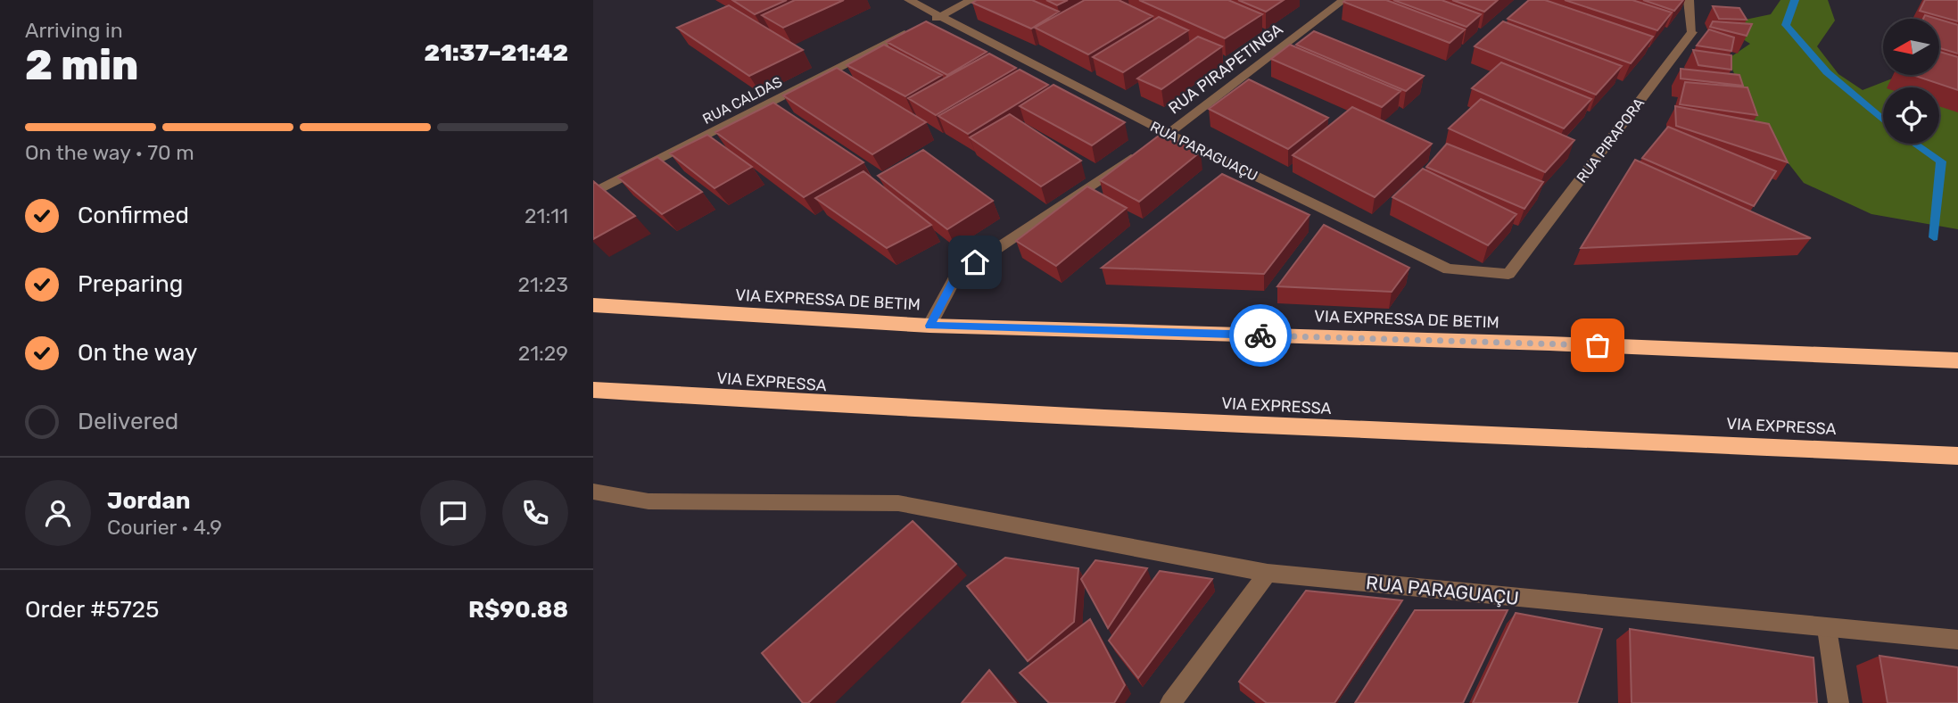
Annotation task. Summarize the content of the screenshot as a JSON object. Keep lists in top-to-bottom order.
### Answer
{
  "streets": {
    "highway": ["VIA EXPRESSA DE BETIM", "VIA EXPRESSA"],
    "street": [
      "RUA PIRAPETINGA",
      "RUA CALDAS",
      "RUA PIRAPORA",
      "RUA PARAGUAÇU"
    ]
  },
  "crossings": [
    ["RUA PIRAPETINGA", "RUA PARAGUAÇU"],
    ["RUA PIRAPETINGA", "VIA EXPRESSA DE BETIM"],
    ["RUA CALDAS", "RUA PARAGUAÇU"],
    ["RUA PIRAPORA", "RUA PARAGUAÇU"]
  ],
  "north": "left",
  "page": {
    "heading": ["2 min", "Arriving in", "21:37–21:42"],
    "panel": [
      "Jordan",
      "Courier · 4.9",
      "Order #5725",
      "R$90.88"
    ],
    "bar": "On the way · 70 m",
    "list": [
      ["Confirmed", "21:11"],
      ["Preparing", "21:23"],
      ["On the way", "21:29"],
      "Delivered"
    ]
  }
}
